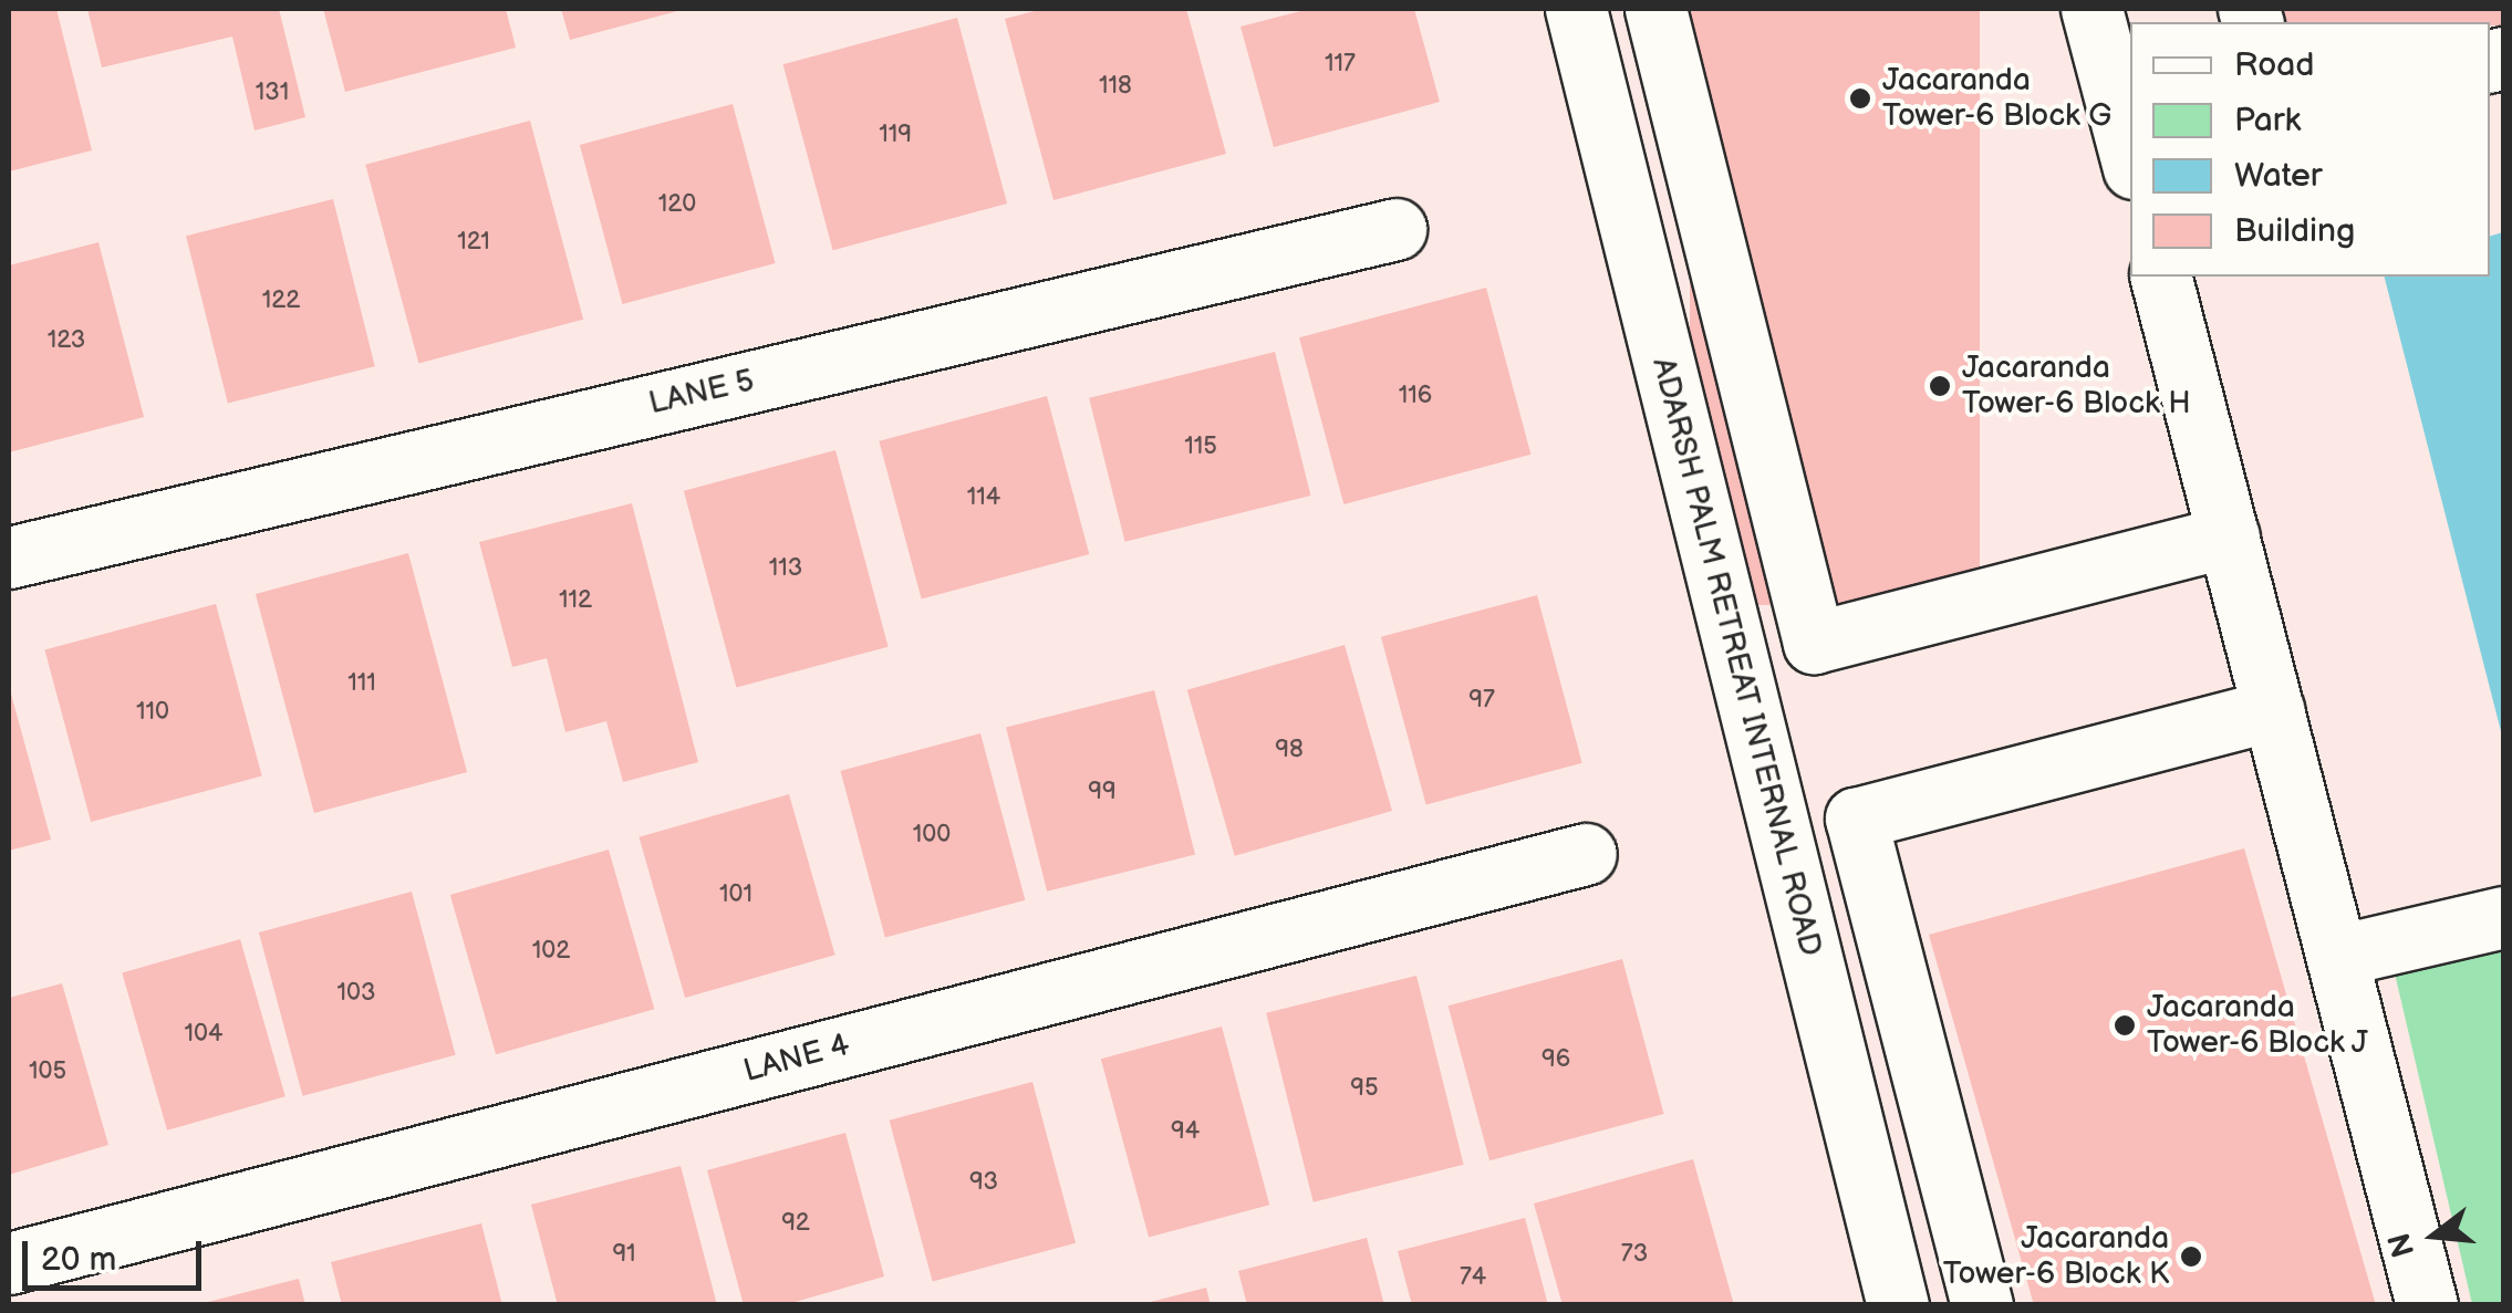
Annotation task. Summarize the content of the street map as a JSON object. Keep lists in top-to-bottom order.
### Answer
{
  "streets": {
    "street": ["LANE 5", "ADARSH PALM RETREAT INTERNAL ROAD", "LANE 4"]
  },
  "places": [
    "Jacaranda Tower-6 Block G",
    "Jacaranda Tower-6 Block H",
    "Jacaranda Tower-6 Block J",
    "Jacaranda Tower-6 Block K"
  ],
  "house_numbers": [
    "117",
    "118",
    "131",
    "119",
    "120",
    "121",
    "122",
    "123",
    "116",
    "115",
    "114",
    "113",
    "112",
    "111",
    "97",
    "110",
    "98",
    "99",
    "100",
    "101",
    "102",
    "103",
    "104",
    "96",
    "105",
    "95",
    "94",
    "93",
    "92",
    "91",
    "73",
    "74"
  ],
  "legend": [
    "Road",
    "Park",
    "Water",
    "Building"
  ],
  "scale_bar": "20 m",
  "north": "left"
}
